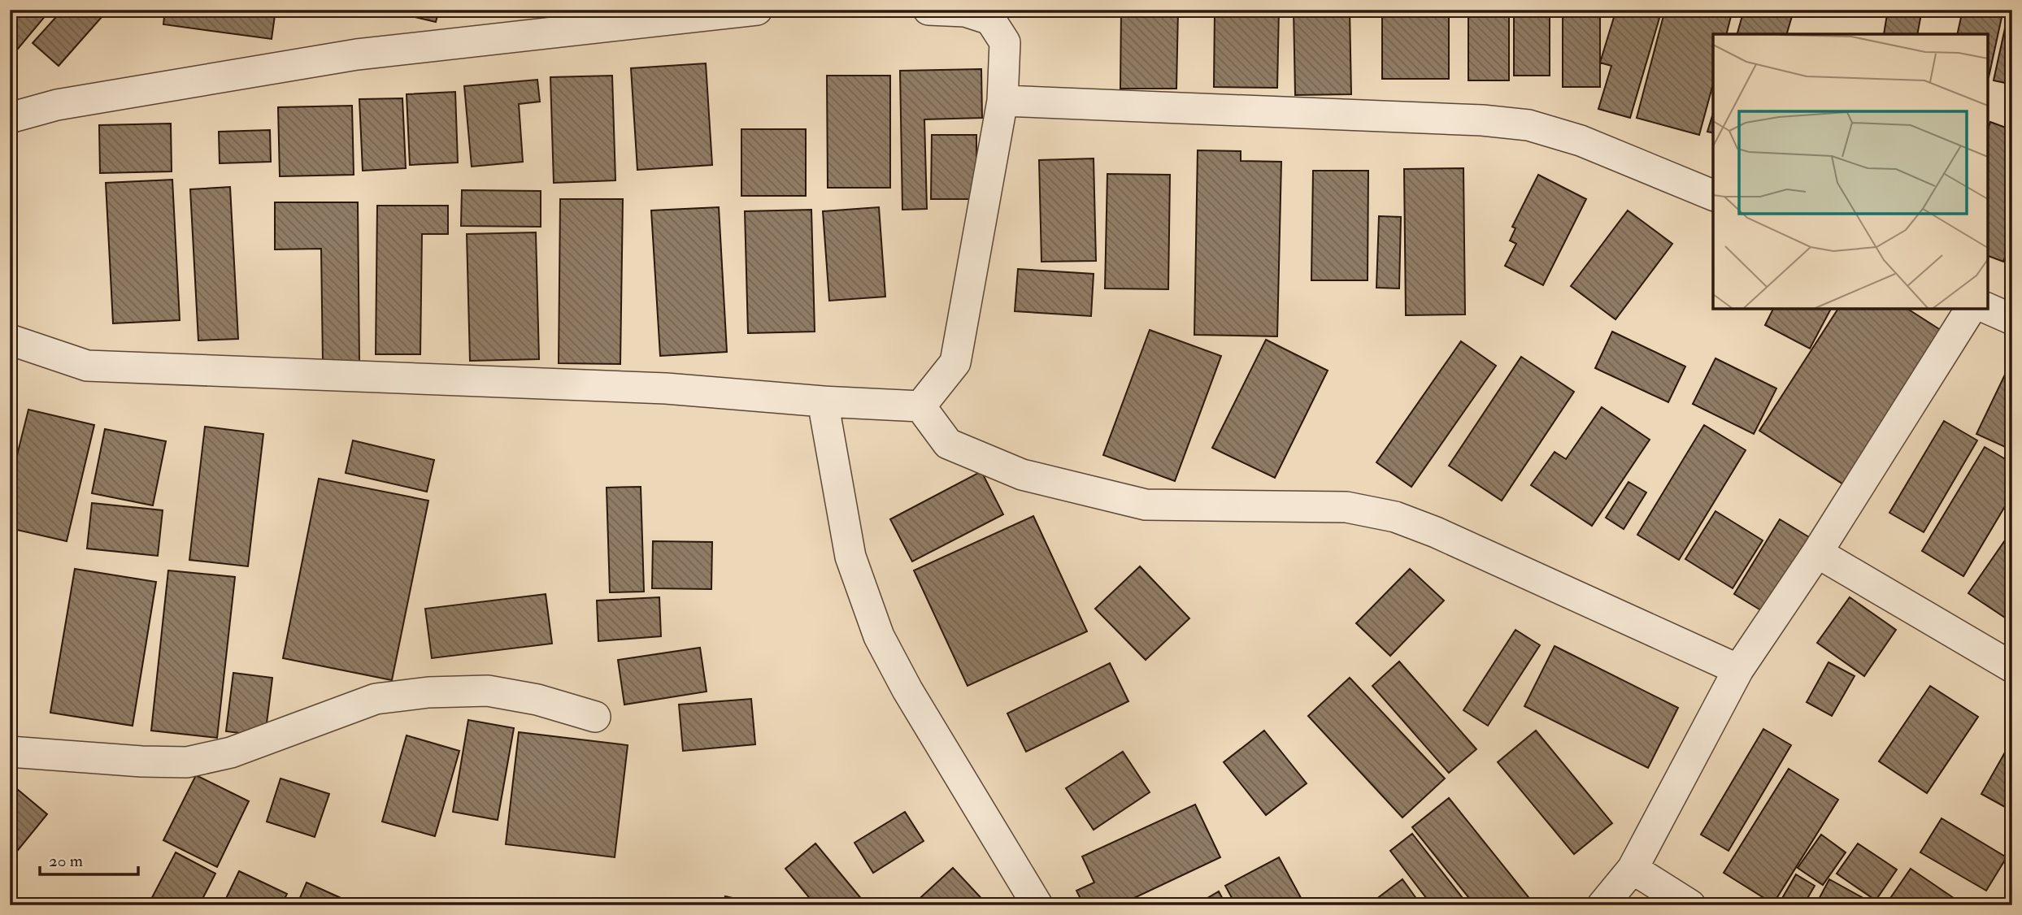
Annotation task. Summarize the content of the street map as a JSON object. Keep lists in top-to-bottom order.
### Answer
{
  "scale_bar": "20 m"
}
